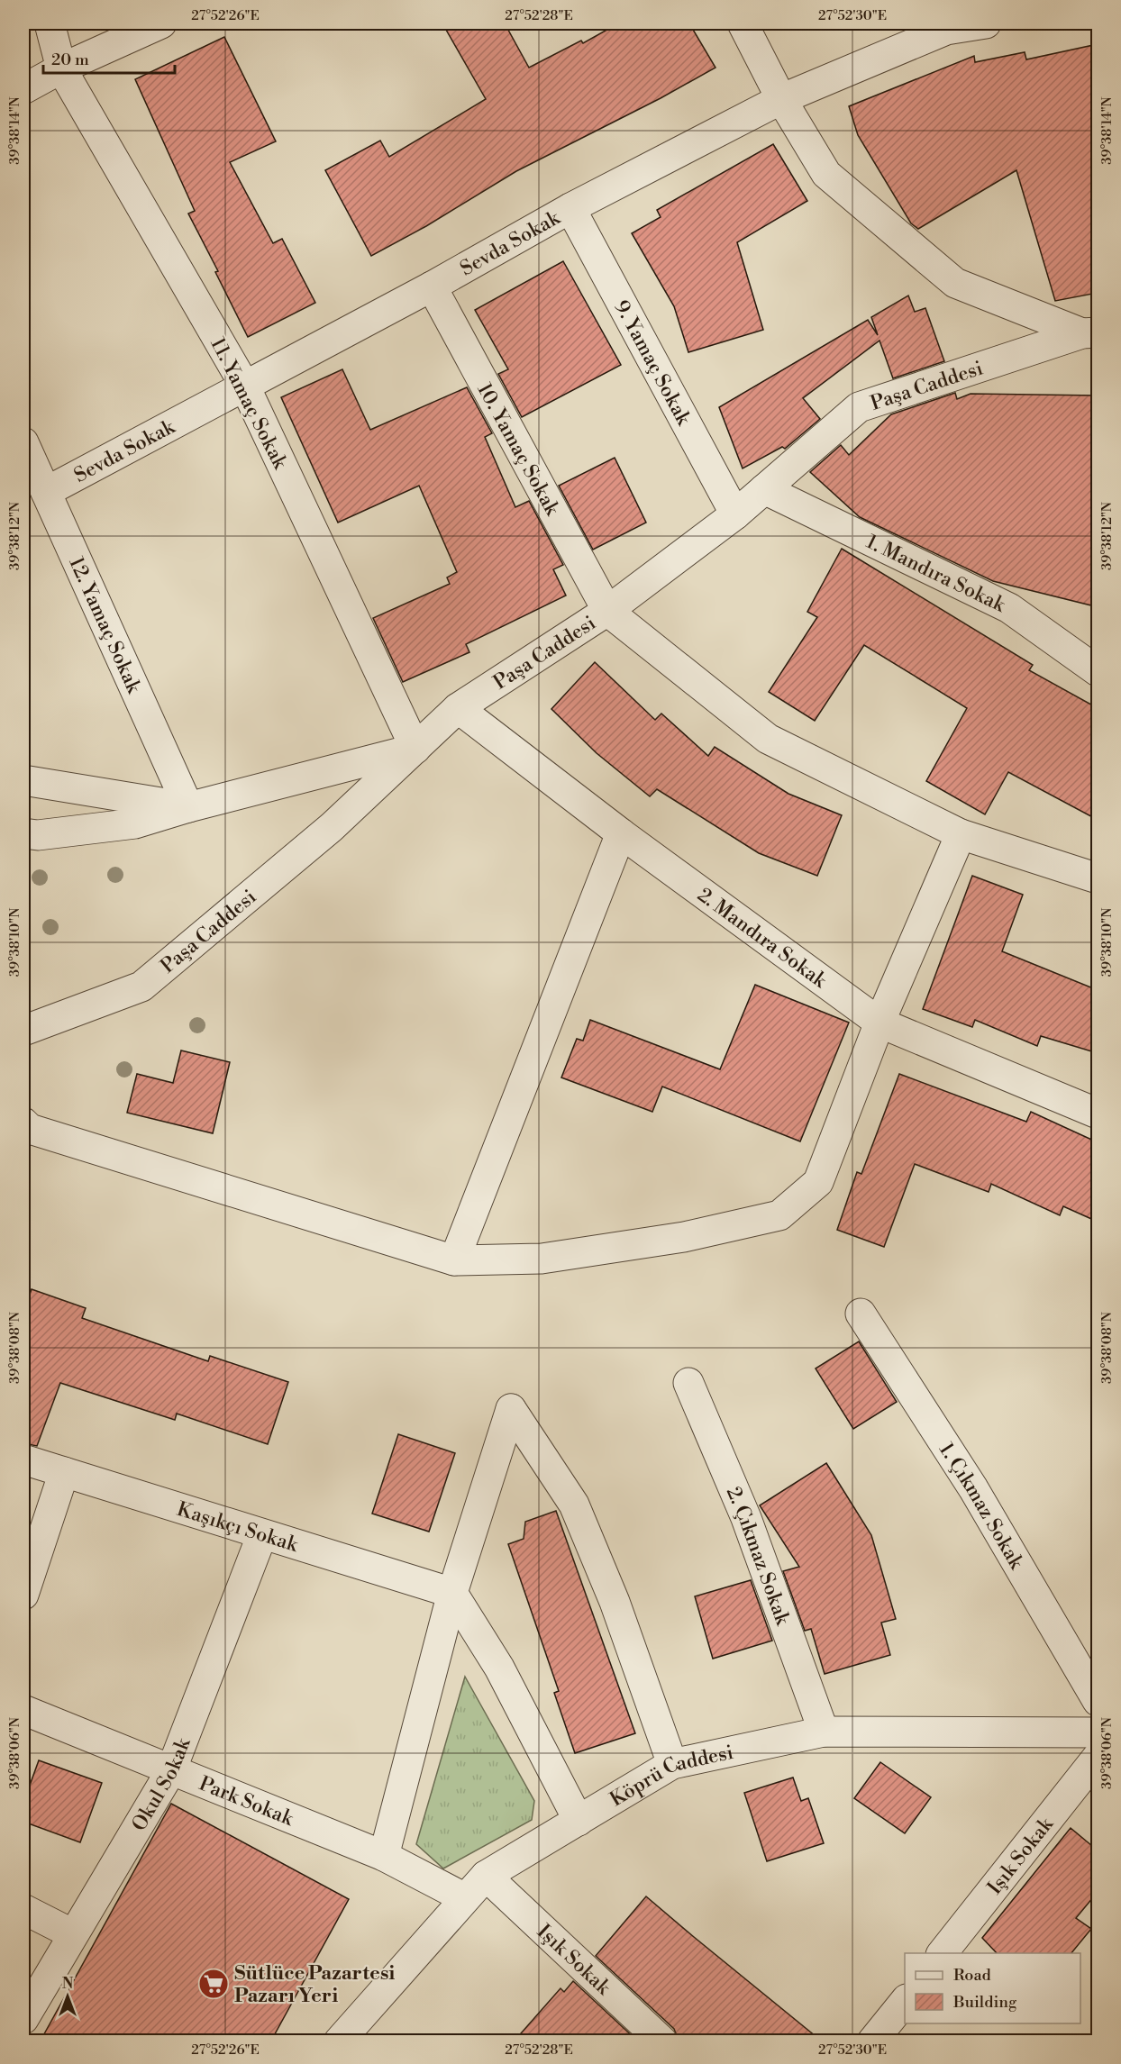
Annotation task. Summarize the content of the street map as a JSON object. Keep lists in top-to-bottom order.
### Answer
{
  "streets": {
    "street": [
      "Sevda Sokak",
      "9. Yamaç Sokak",
      "Paşa Caddesi",
      "11. Yamaç Sokak",
      "10. Yamaç Sokak",
      "1. Mandıra Sokak",
      "12. Yamaç Sokak",
      "2. Mandıra Sokak",
      "1. Çıkmaz Sokak",
      "Kaşıkçı Sokak",
      "2. Çıkmaz Sokak",
      "Köprü Caddesi",
      "Okul Sokak",
      "Park Sokak",
      "Işık Sokak"
    ]
  },
  "crossings": [
    ["Sevda Sokak", "9. Yamaç Sokak"],
    ["Sevda Sokak", "11. Yamaç Sokak"],
    ["Sevda Sokak", "10. Yamaç Sokak"],
    ["Sevda Sokak", "12. Yamaç Sokak"],
    ["9. Yamaç Sokak", "Paşa Caddesi"],
    ["Paşa Caddesi", "11. Yamaç Sokak"],
    ["Paşa Caddesi", "10. Yamaç Sokak"],
    ["Paşa Caddesi", "1. Mandıra Sokak"],
    ["Paşa Caddesi", "2. Mandıra Sokak"],
    ["Kaşıkçı Sokak", "Okul Sokak"],
    ["2. Çıkmaz Sokak", "Köprü Caddesi"],
    ["Köprü Caddesi", "Park Sokak"],
    ["Köprü Caddesi", "Işık Sokak"],
    ["Okul Sokak", "Park Sokak"]
  ],
  "places": {
    "supermarket": ["Sütlüce Pazartesi Pazarı Yeri"]
  },
  "legend": ["Road", "Building"],
  "scale_bar": "20 m",
  "north": "top",
  "coordinates": [
    "27°52'26\"E",
    "27°52'28\"E",
    "27°52'30\"E",
    "39°38'14\"N",
    "39°38'12\"N",
    "39°38'10\"N",
    "39°38'08\"N",
    "39°38'06\"N"
  ]
}
